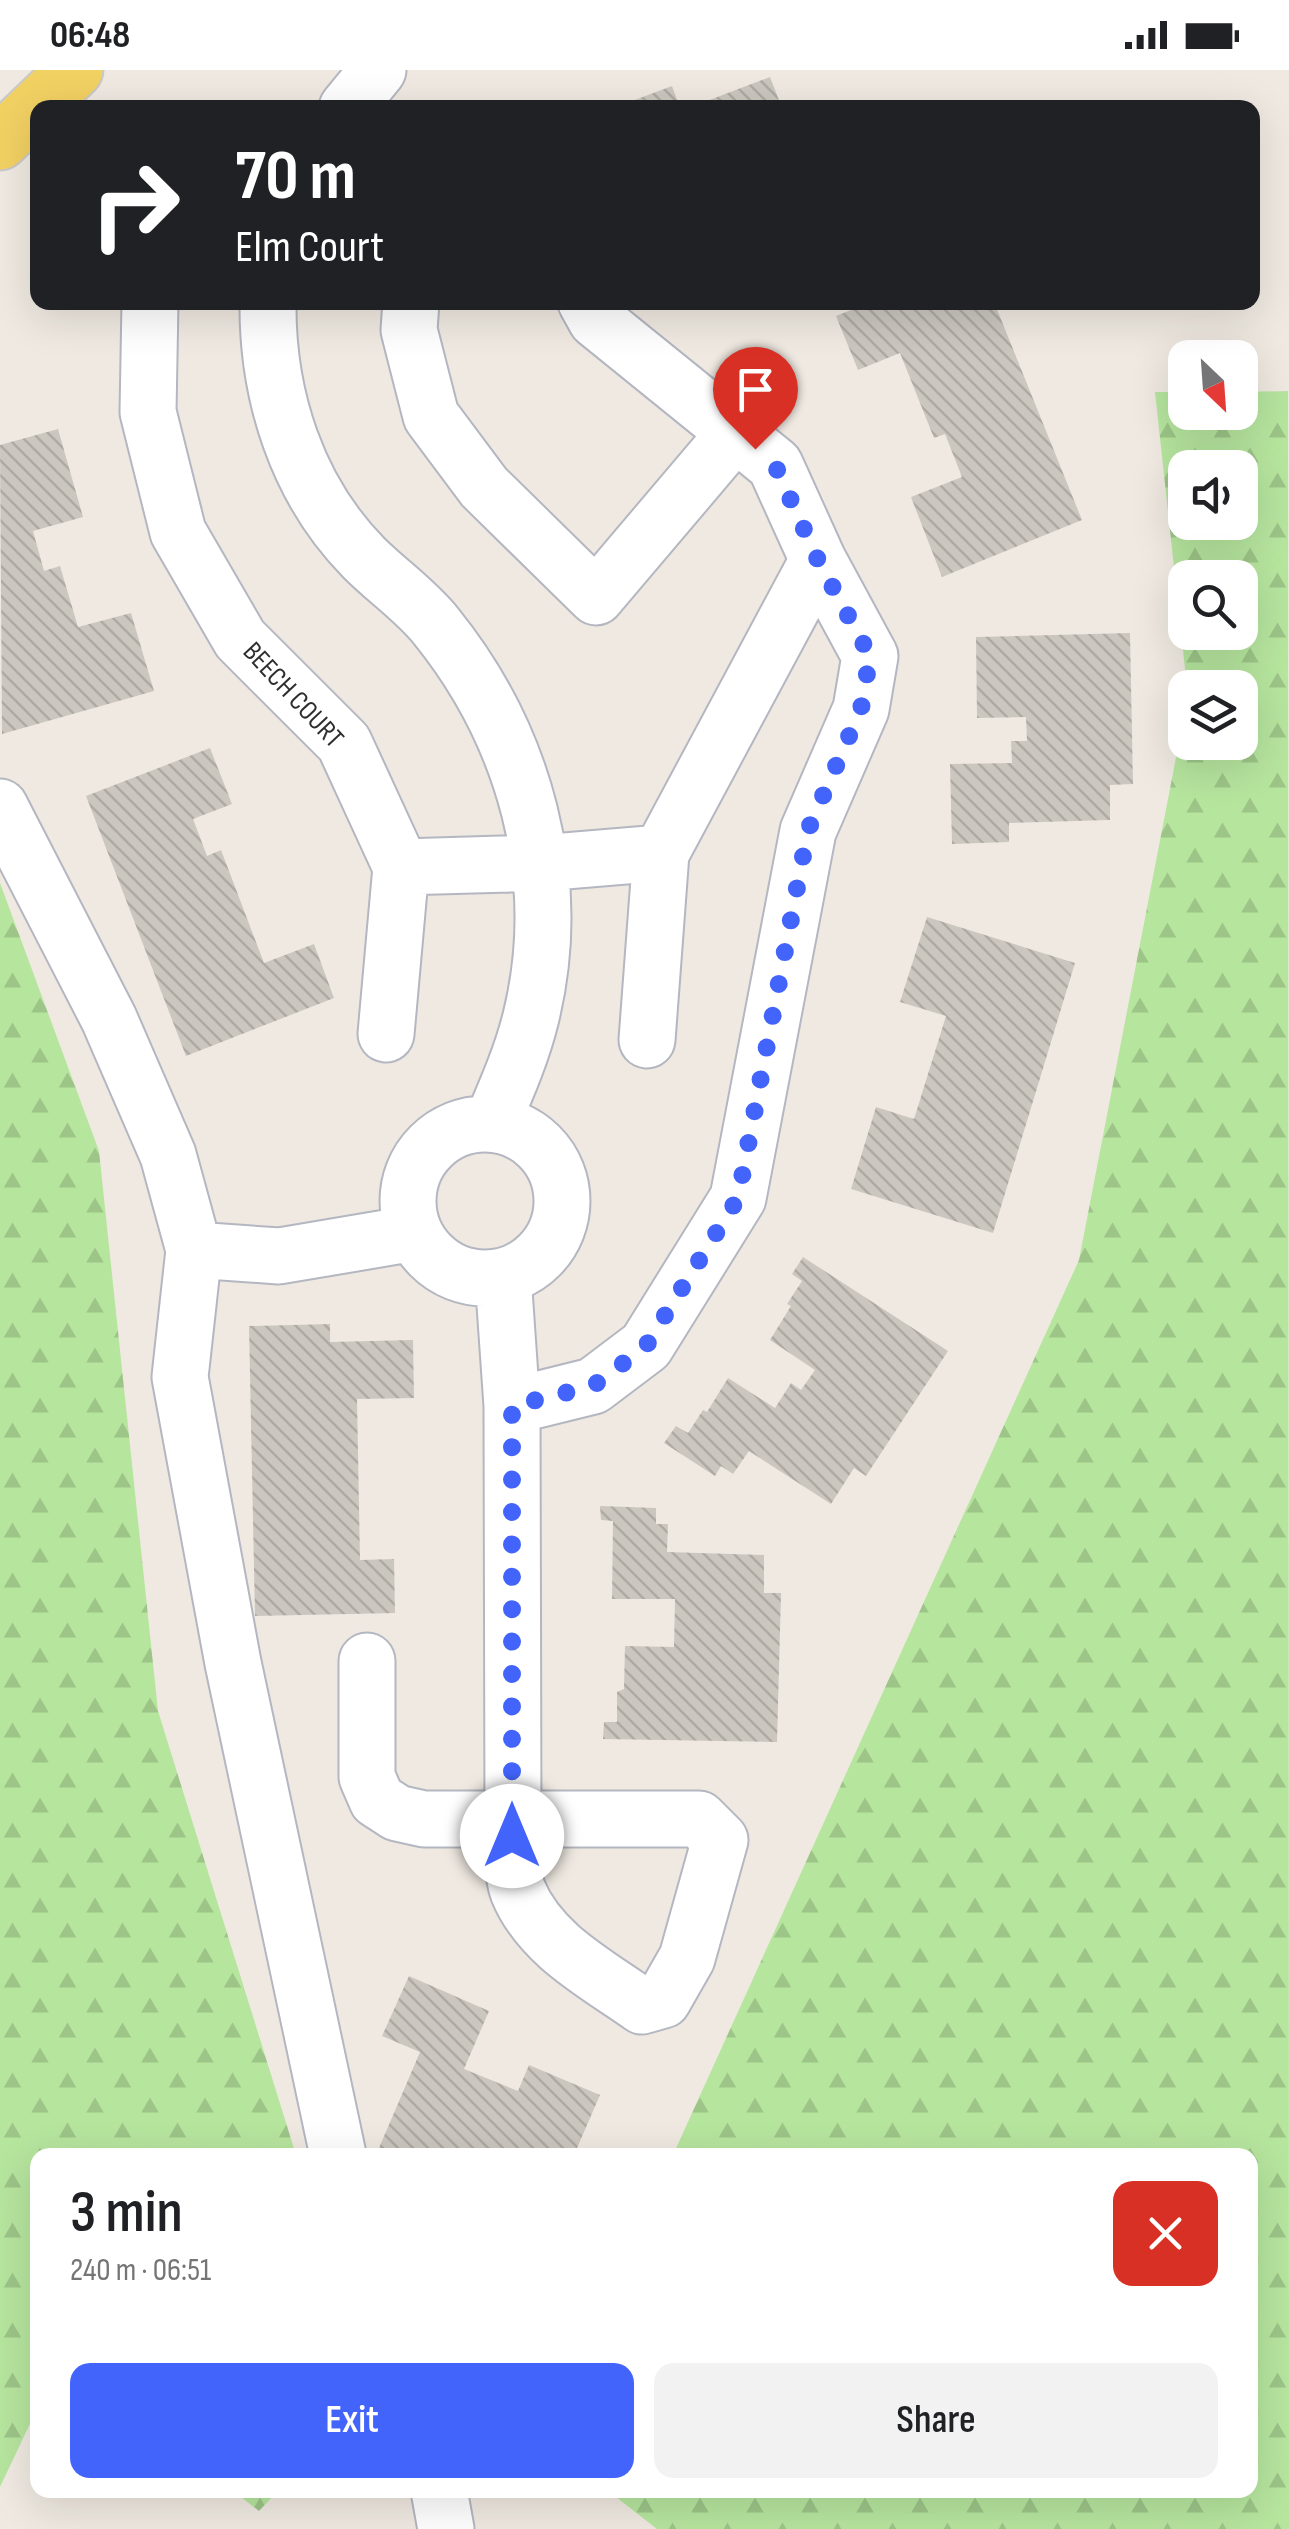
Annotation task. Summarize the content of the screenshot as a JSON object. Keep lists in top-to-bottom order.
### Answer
{
  "streets": {
    "street": ["BEECH COURT"]
  },
  "north": "bottom right",
  "page": {
    "status": "06:48",
    "turn": ["70 m", "Elm Court"],
    "heading": ["3 min", "240 m · 06:51"],
    "buttons": ["Exit", "Share"]
  }
}
